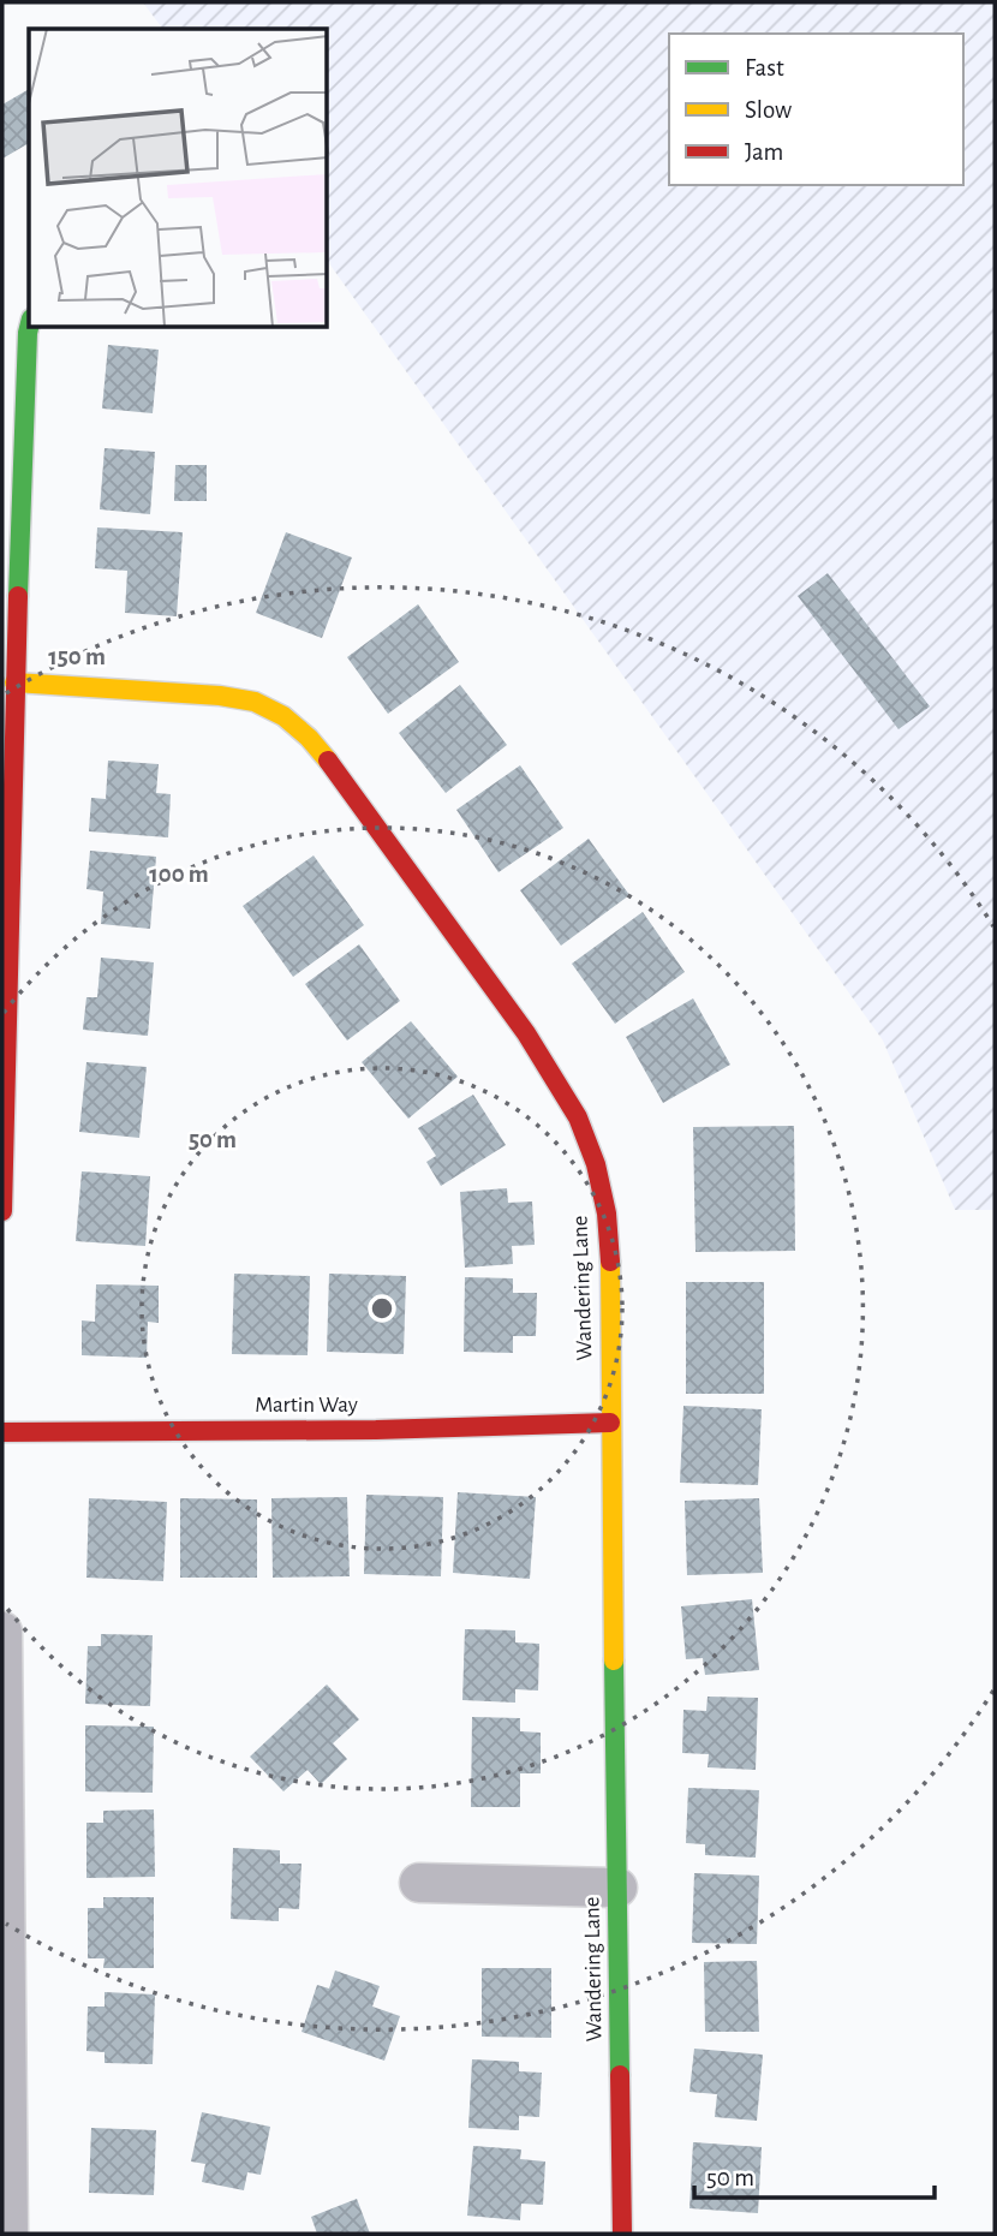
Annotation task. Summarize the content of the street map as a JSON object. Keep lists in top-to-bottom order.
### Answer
{
  "streets": {
    "street": ["Wandering Lane", "Martin Way"]
  },
  "crossings": [
    ["Wandering Lane", "Martin Way"]
  ],
  "legend": ["Fast", "Slow", "Jam"],
  "scale_bar": "50 m",
  "rings": ["150 m", "100 m", "50 m"]
}
